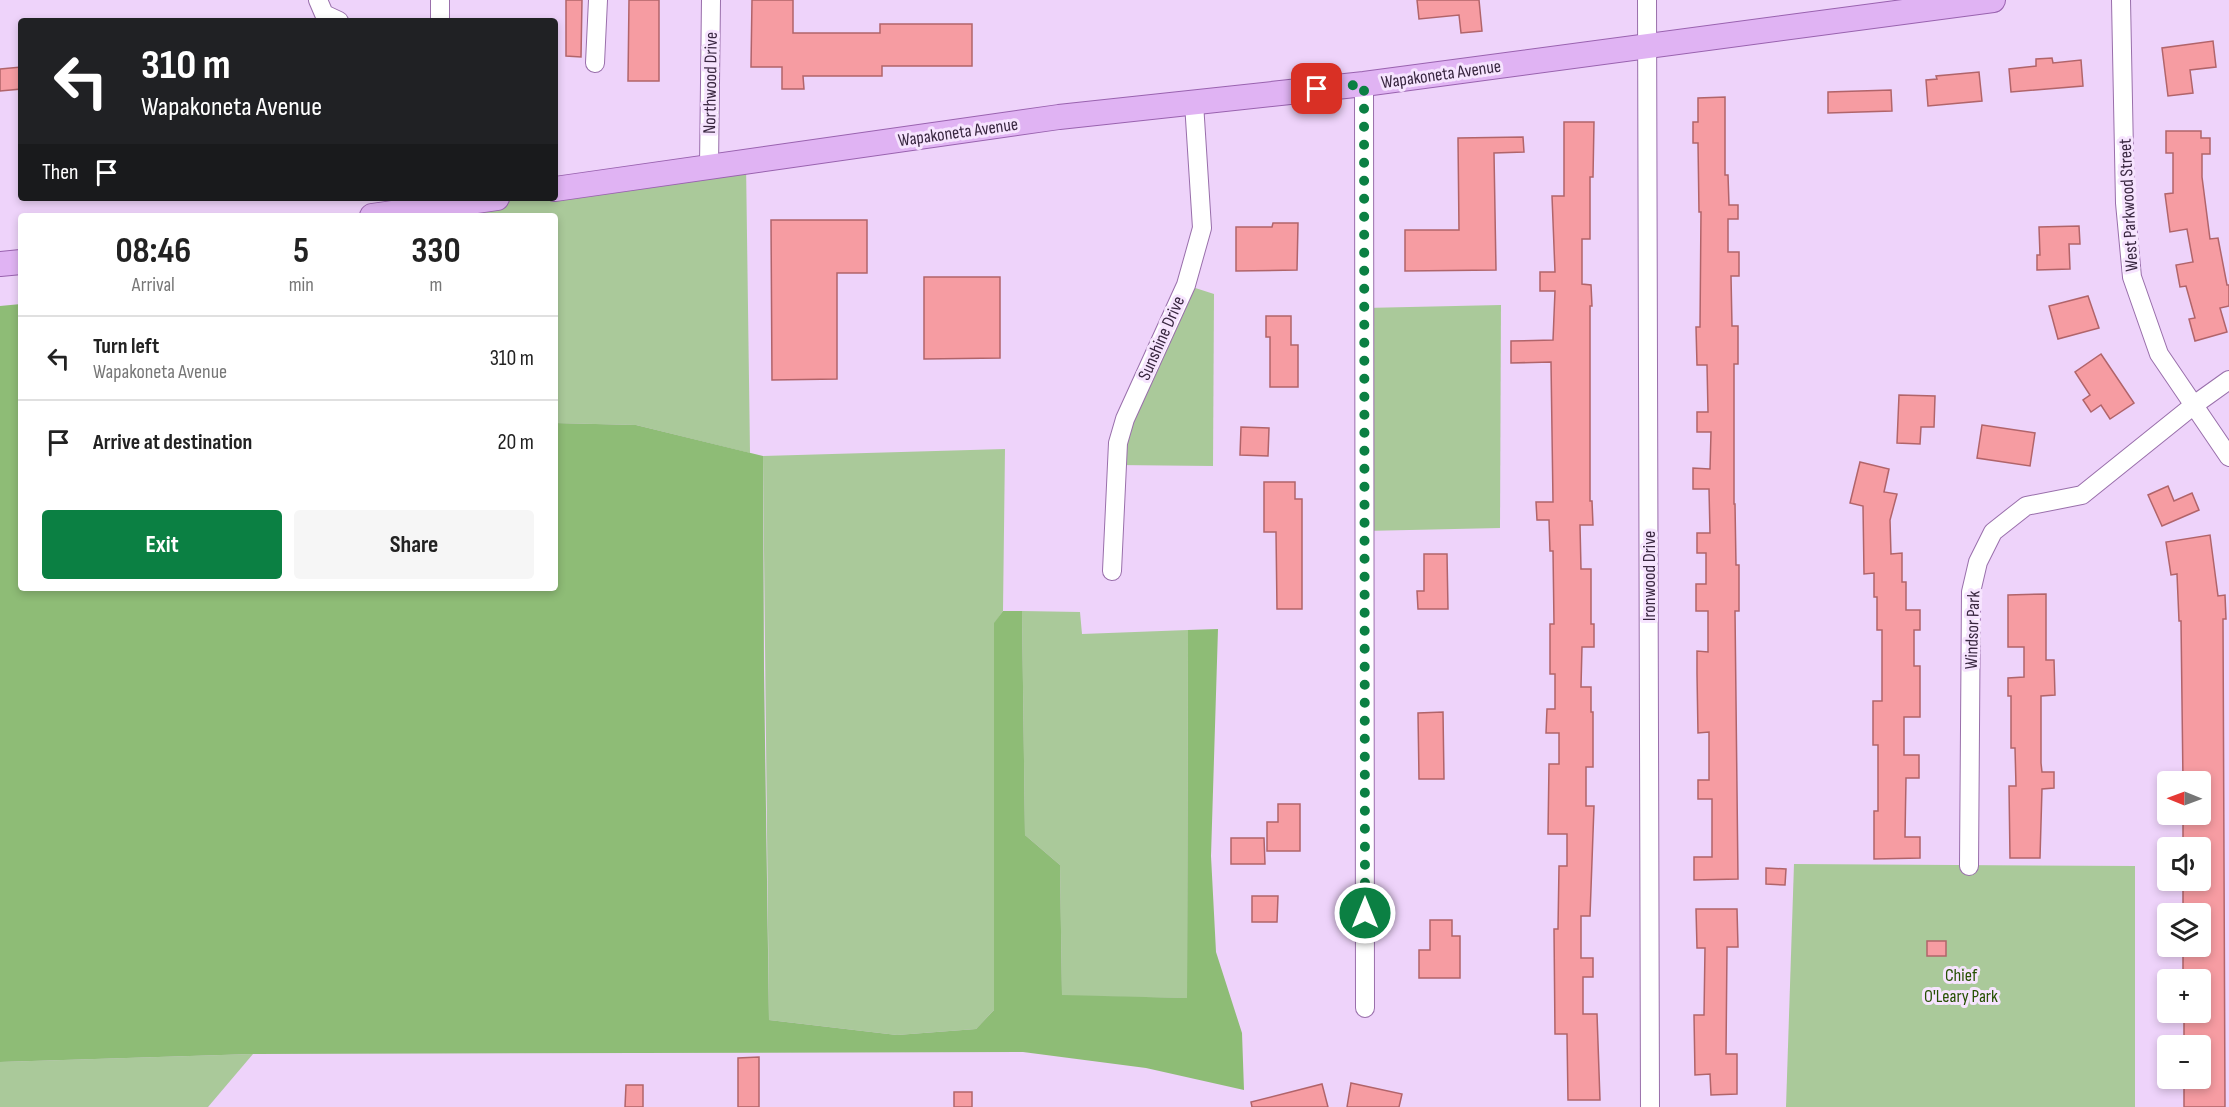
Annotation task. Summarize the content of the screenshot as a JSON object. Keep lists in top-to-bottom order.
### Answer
{
  "streets": {
    "main road": ["Wapakoneta Avenue"],
    "street": [
      "Northwood Drive",
      "West Parkwood Street",
      "Sunshine Drive",
      "Ironwood Drive",
      "Windsor Park"
    ]
  },
  "crossings": [
    ["Wapakoneta Avenue", "Northwood Drive"],
    ["Wapakoneta Avenue", "Sunshine Drive"],
    ["Wapakoneta Avenue", "Ironwood Drive"],
    ["West Parkwood Street", "Windsor Park"]
  ],
  "parks": ["Chief O'Leary Park"],
  "north": "left",
  "page": {
    "turn": ["310 m", "Wapakoneta Avenue"],
    "then": "Then",
    "eta": [
      "08:46",
      "Arrival",
      "5",
      "min",
      "330",
      "m"
    ],
    "list": [
      {
        "name": "Turn left",
        "note": "Wapakoneta Avenue",
        "value": "310 m"
      },
      {
        "name": "Arrive at destination",
        "value": "20 m"
      }
    ],
    "buttons": ["Exit", "Share"],
    "map_buttons": ["+", "−"]
  }
}
